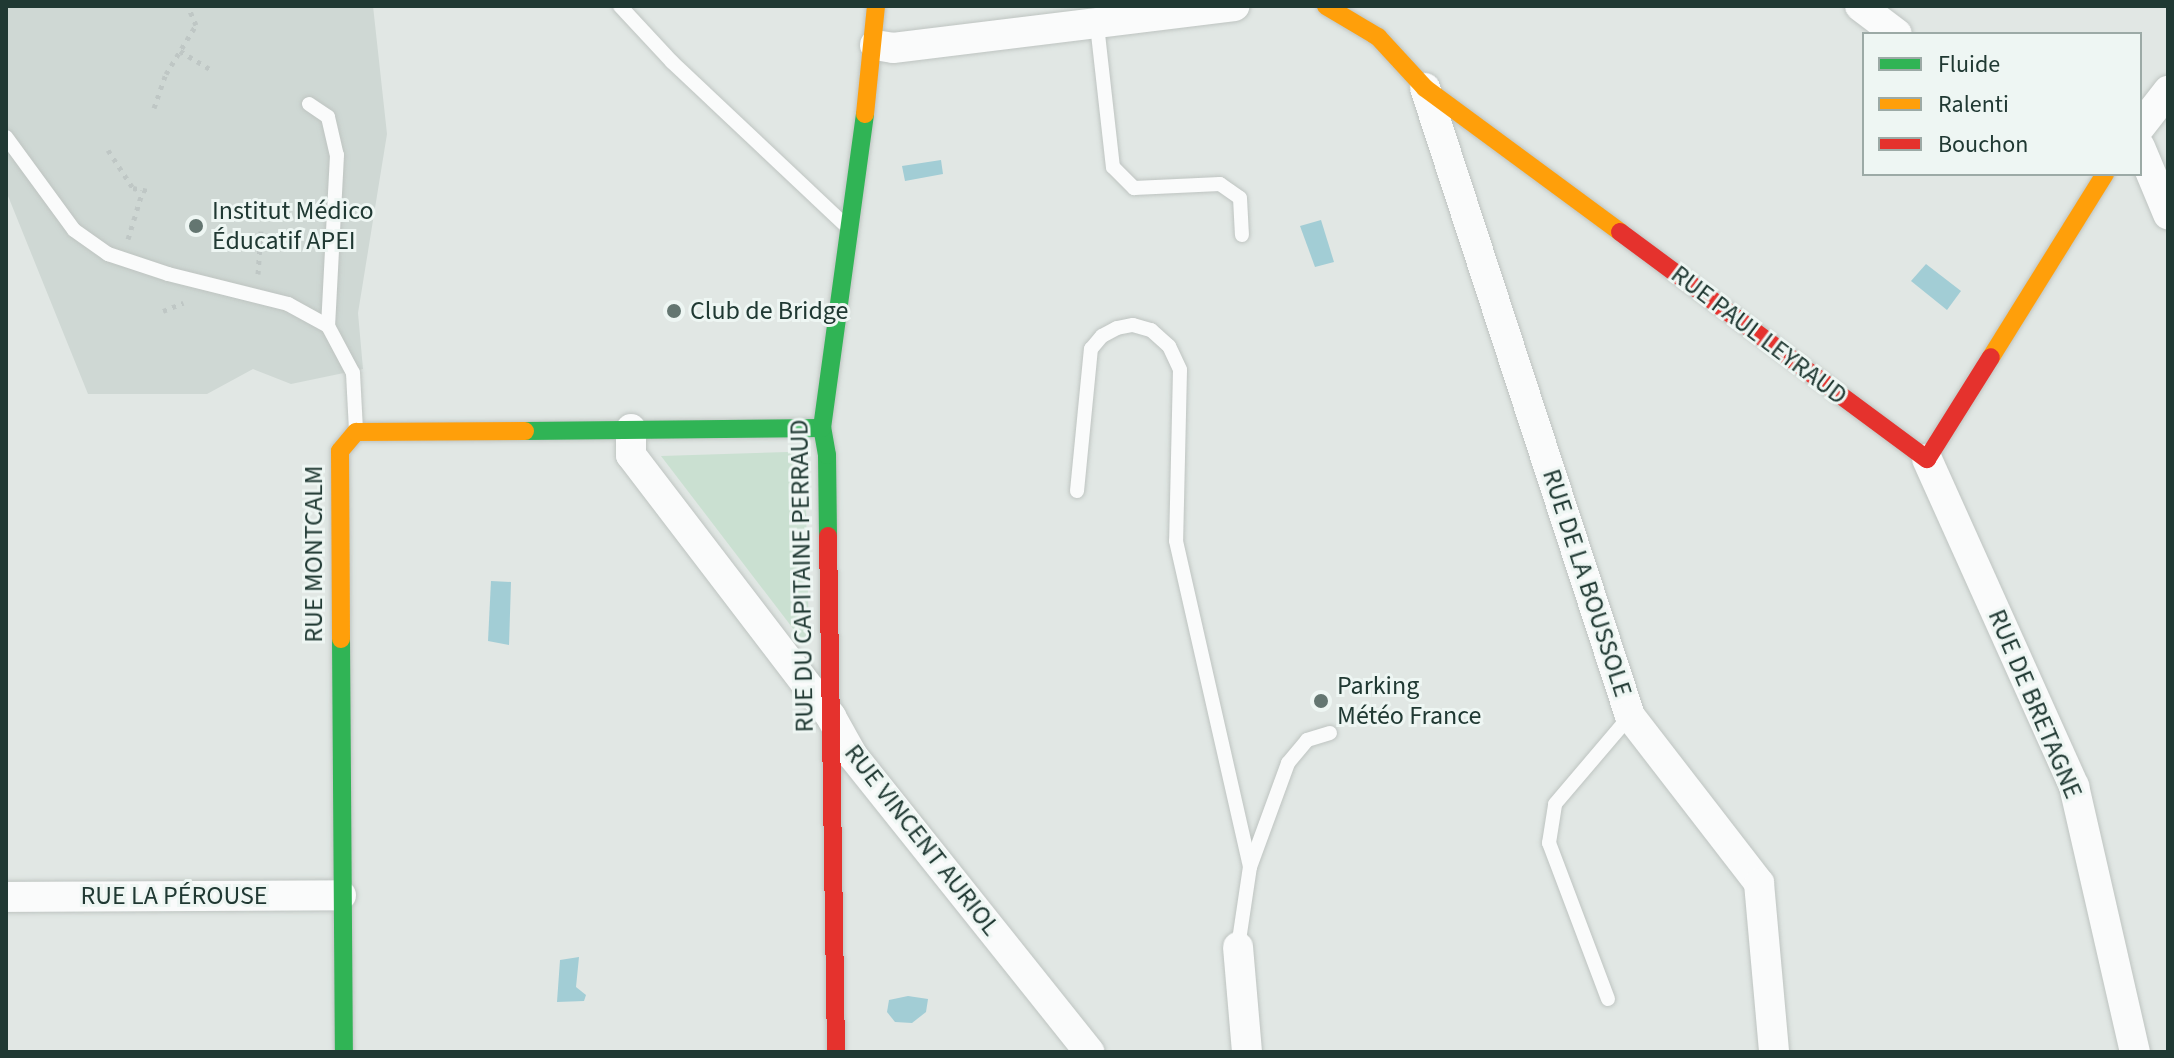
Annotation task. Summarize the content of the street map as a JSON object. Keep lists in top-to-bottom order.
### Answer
{
  "streets": {
    "street": [
      "RUE PAUL LEYRAUD",
      "RUE MONTCALM",
      "RUE DU CAPITAINE PERRAUD",
      "RUE DE LA BOUSSOLE",
      "RUE DE BRETAGNE",
      "RUE VINCENT AURIOL",
      "RUE LA PÉROUSE"
    ]
  },
  "crossings": [
    ["RUE PAUL LEYRAUD", "RUE DE LA BOUSSOLE"],
    ["RUE PAUL LEYRAUD", "RUE DE BRETAGNE"],
    ["RUE MONTCALM", "RUE LA PÉROUSE"],
    ["RUE DU CAPITAINE PERRAUD", "RUE VINCENT AURIOL"]
  ],
  "places": ["Institut Médico Éducatif APEI", "Club de Bridge", "Parking Météo France"],
  "legend": ["Fluide", "Ralenti", "Bouchon"]
}
